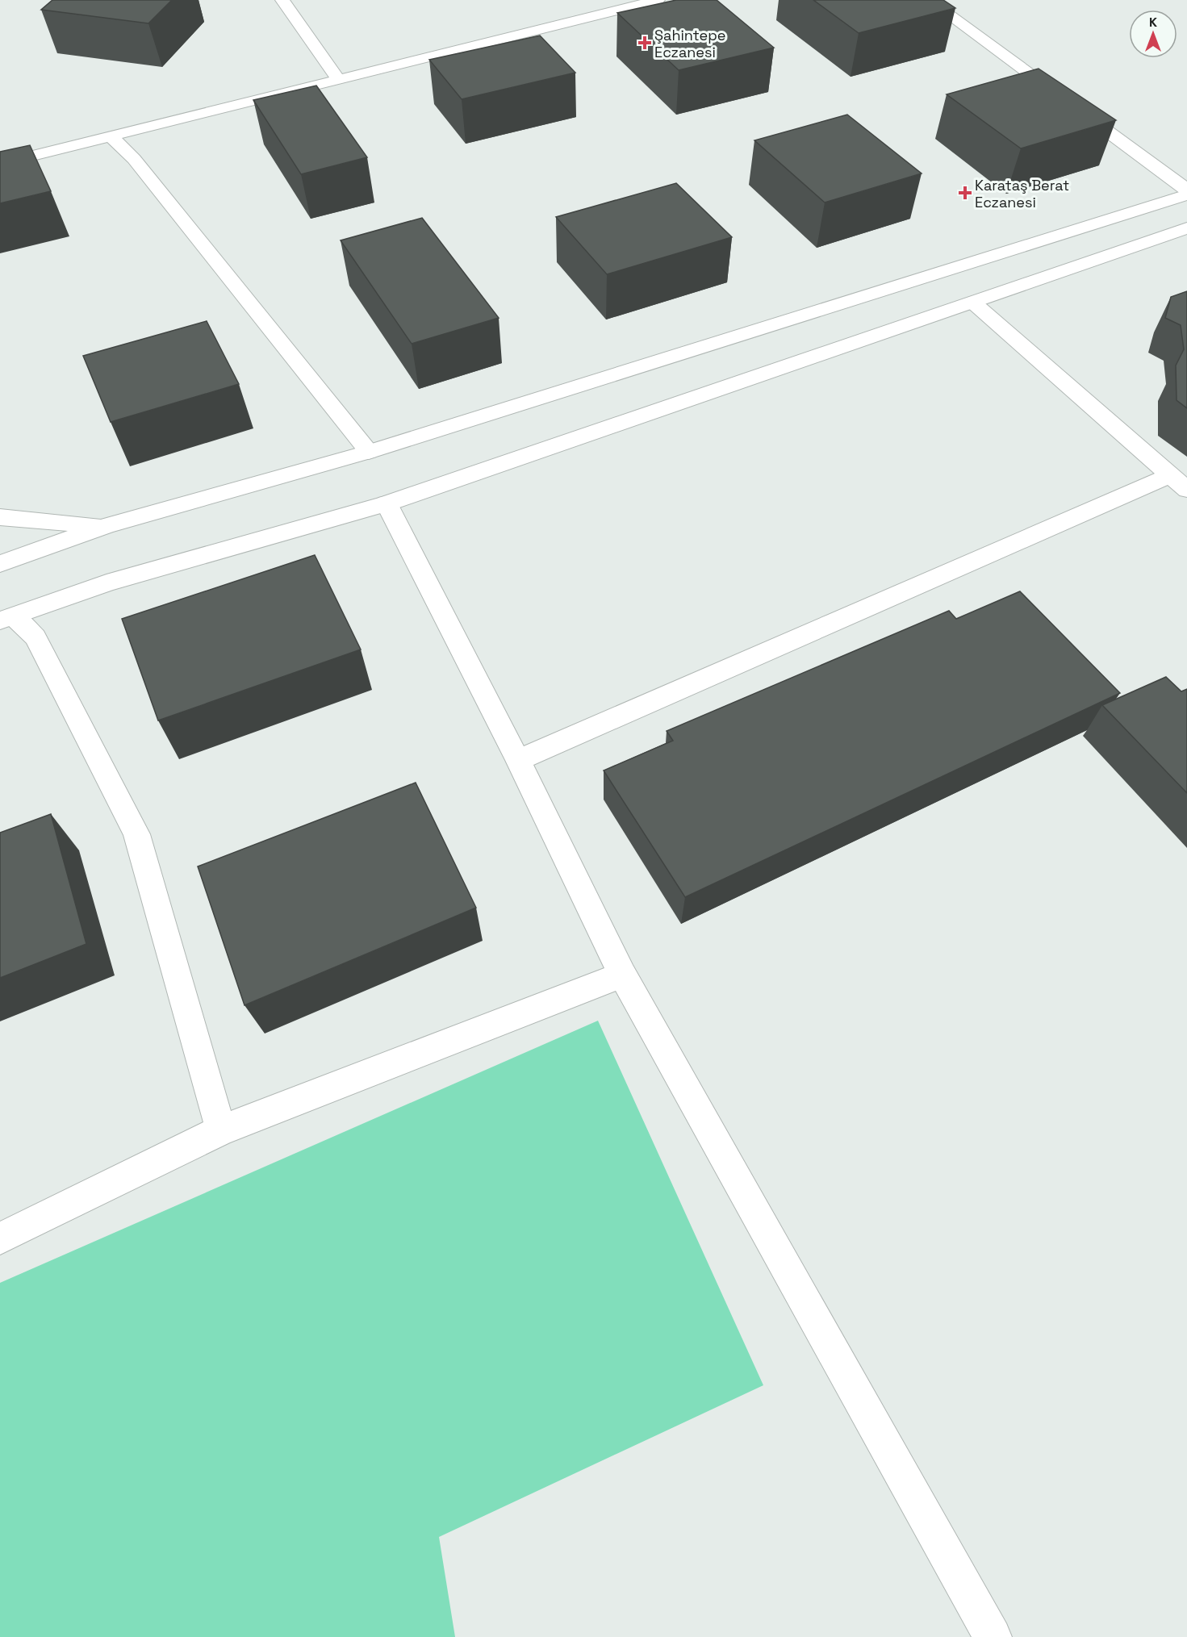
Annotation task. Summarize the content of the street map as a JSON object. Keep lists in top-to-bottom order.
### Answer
{
  "places": {
    "health": ["Şahintepe Eczanesi", "Karataş Berat Eczanesi"]
  },
  "north": "top"
}
